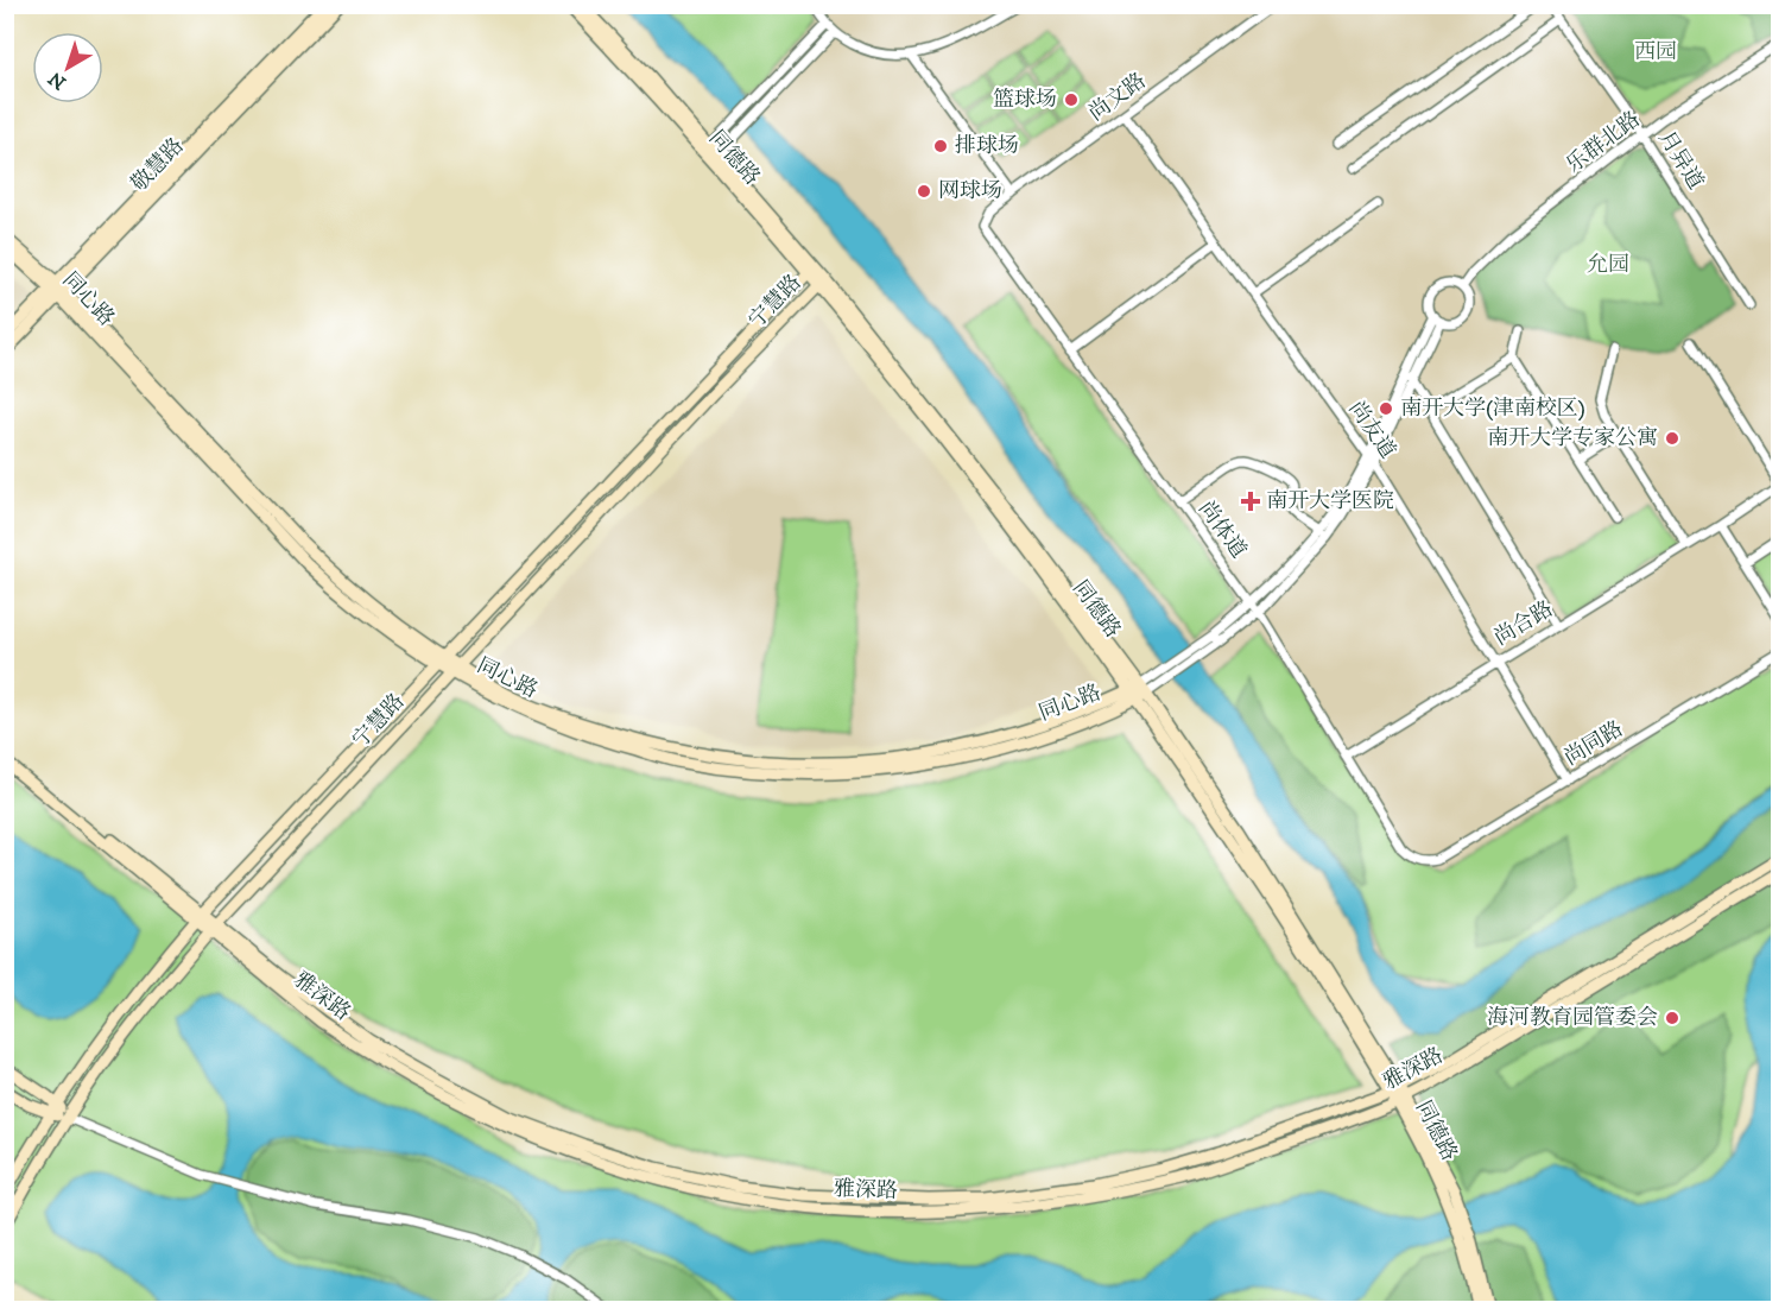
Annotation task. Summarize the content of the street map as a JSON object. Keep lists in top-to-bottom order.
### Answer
{
  "streets": {
    "main road": [
      "同德路",
      "敬慧路",
      "同心路",
      "宁慧路",
      "雅深路"
    ],
    "street": [
      "尚文路",
      "乐群北路",
      "月异道",
      "尚友道",
      "尚体道",
      "尚合路",
      "尚同路"
    ]
  },
  "crossings": [
    ["尚文路", "尚友道"],
    ["尚文路", "尚体道"],
    ["乐群北路", "月异道"],
    ["同德路", "同心路"],
    ["同德路", "宁慧路"],
    ["同德路", "雅深路"],
    ["敬慧路", "同心路"],
    ["同心路", "宁慧路"],
    ["宁慧路", "雅深路"],
    ["尚友道", "尚合路"],
    ["尚友道", "尚同路"],
    ["尚体道", "尚合路"],
    ["尚体道", "尚同路"]
  ],
  "parks": ["西园", "允园"],
  "places": {
    "other": [
      "篮球场",
      "排球场",
      "网球场",
      "南开大学(津南校区)",
      "南开大学专家公寓",
      "海河教育园管委会"
    ],
    "health": ["南开大学医院"]
  },
  "north": "bottom left"
}
